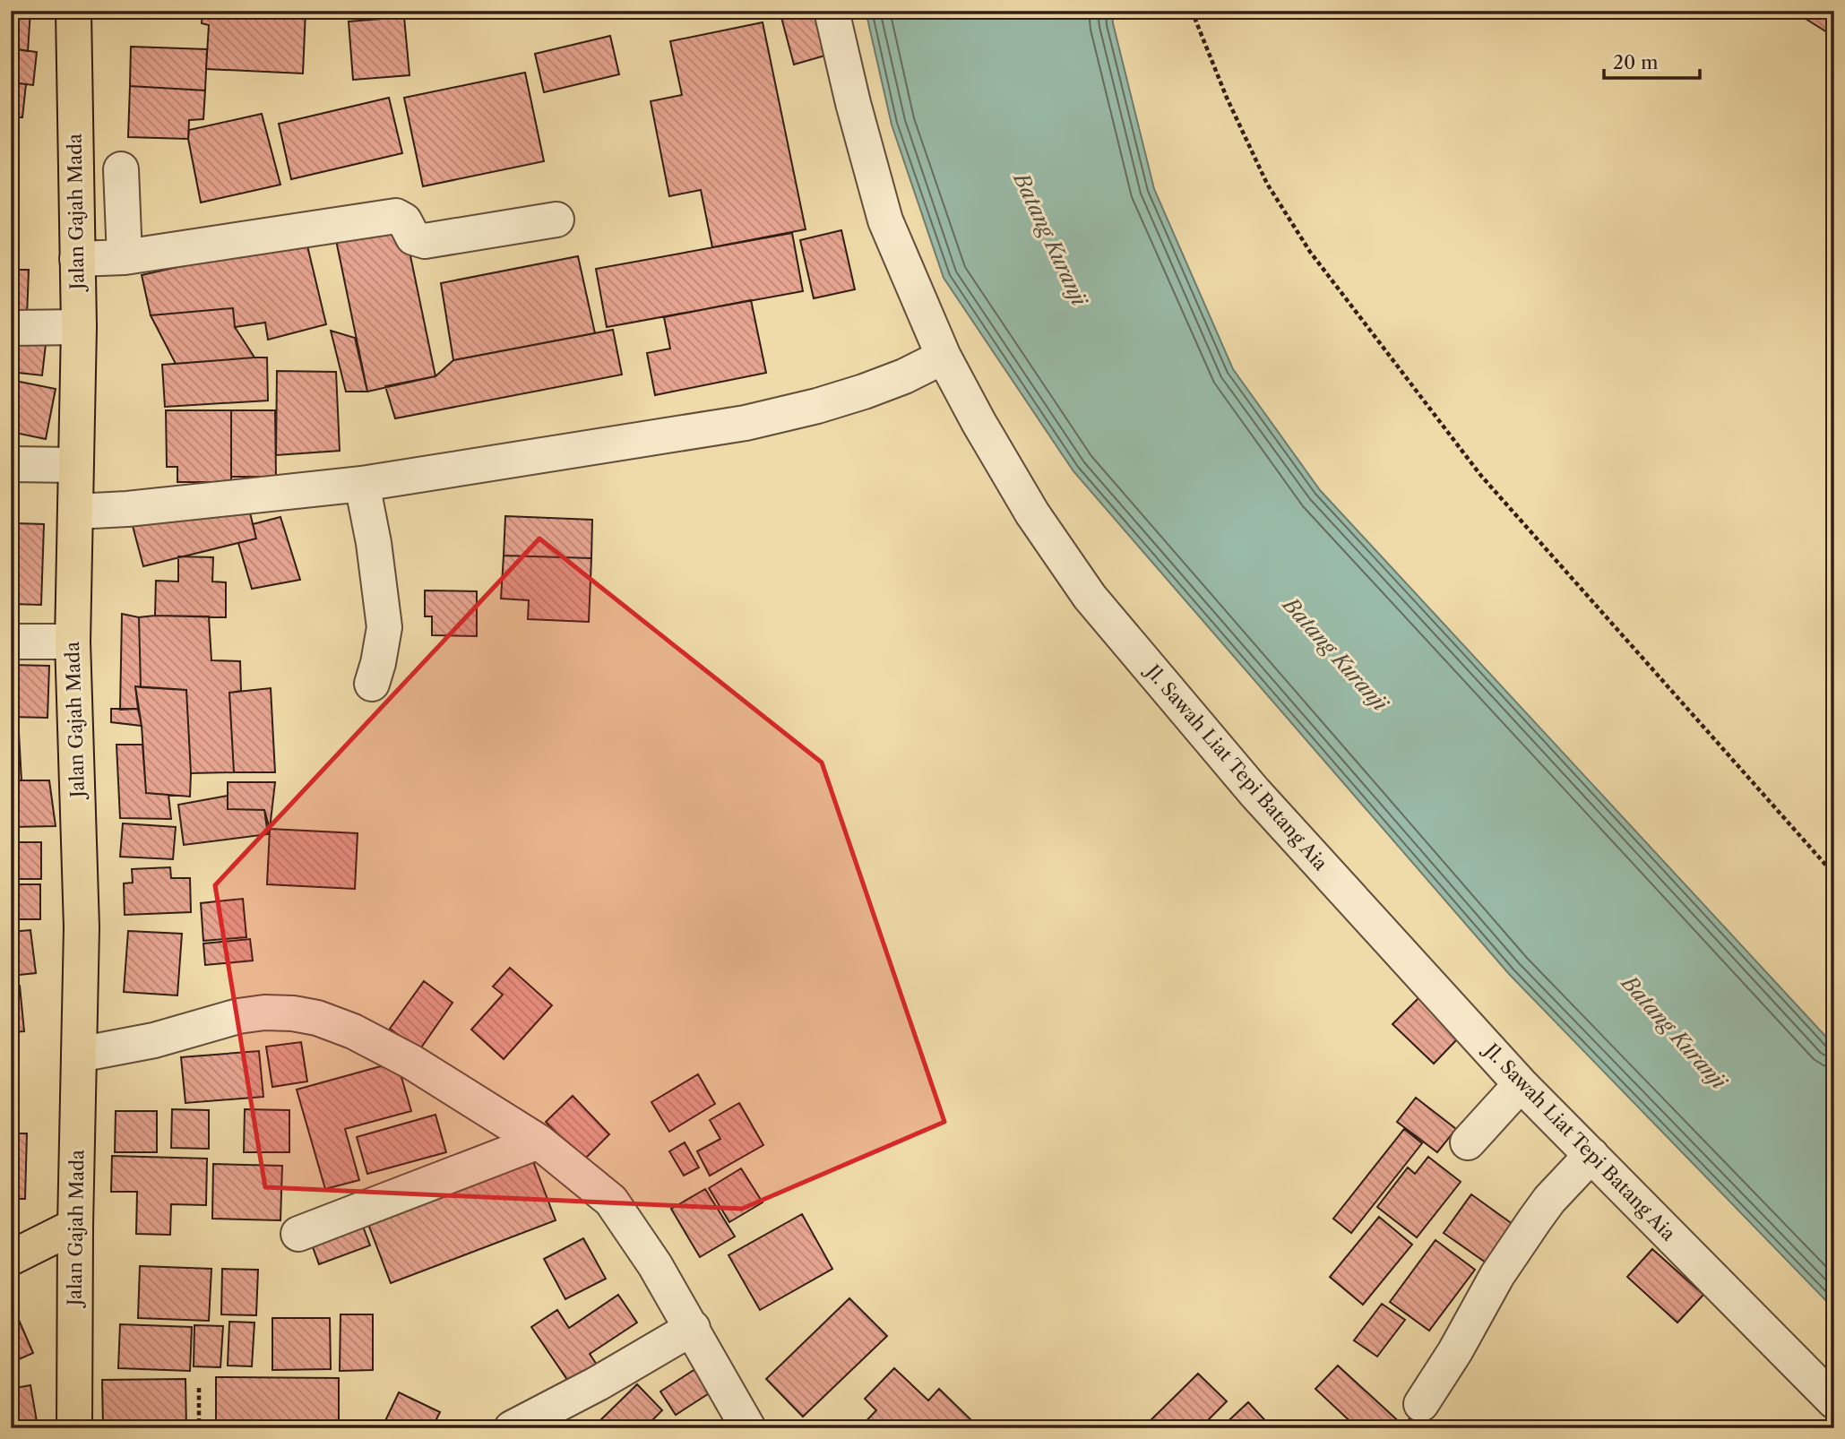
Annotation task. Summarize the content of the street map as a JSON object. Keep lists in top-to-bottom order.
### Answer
{
  "streets": {
    "main road": ["Jalan Gajah Mada"],
    "street": ["Jl. Sawah Liat Tepi Batang Aia"]
  },
  "water": ["Batang Kuranji"],
  "scale_bar": "20 m"
}
